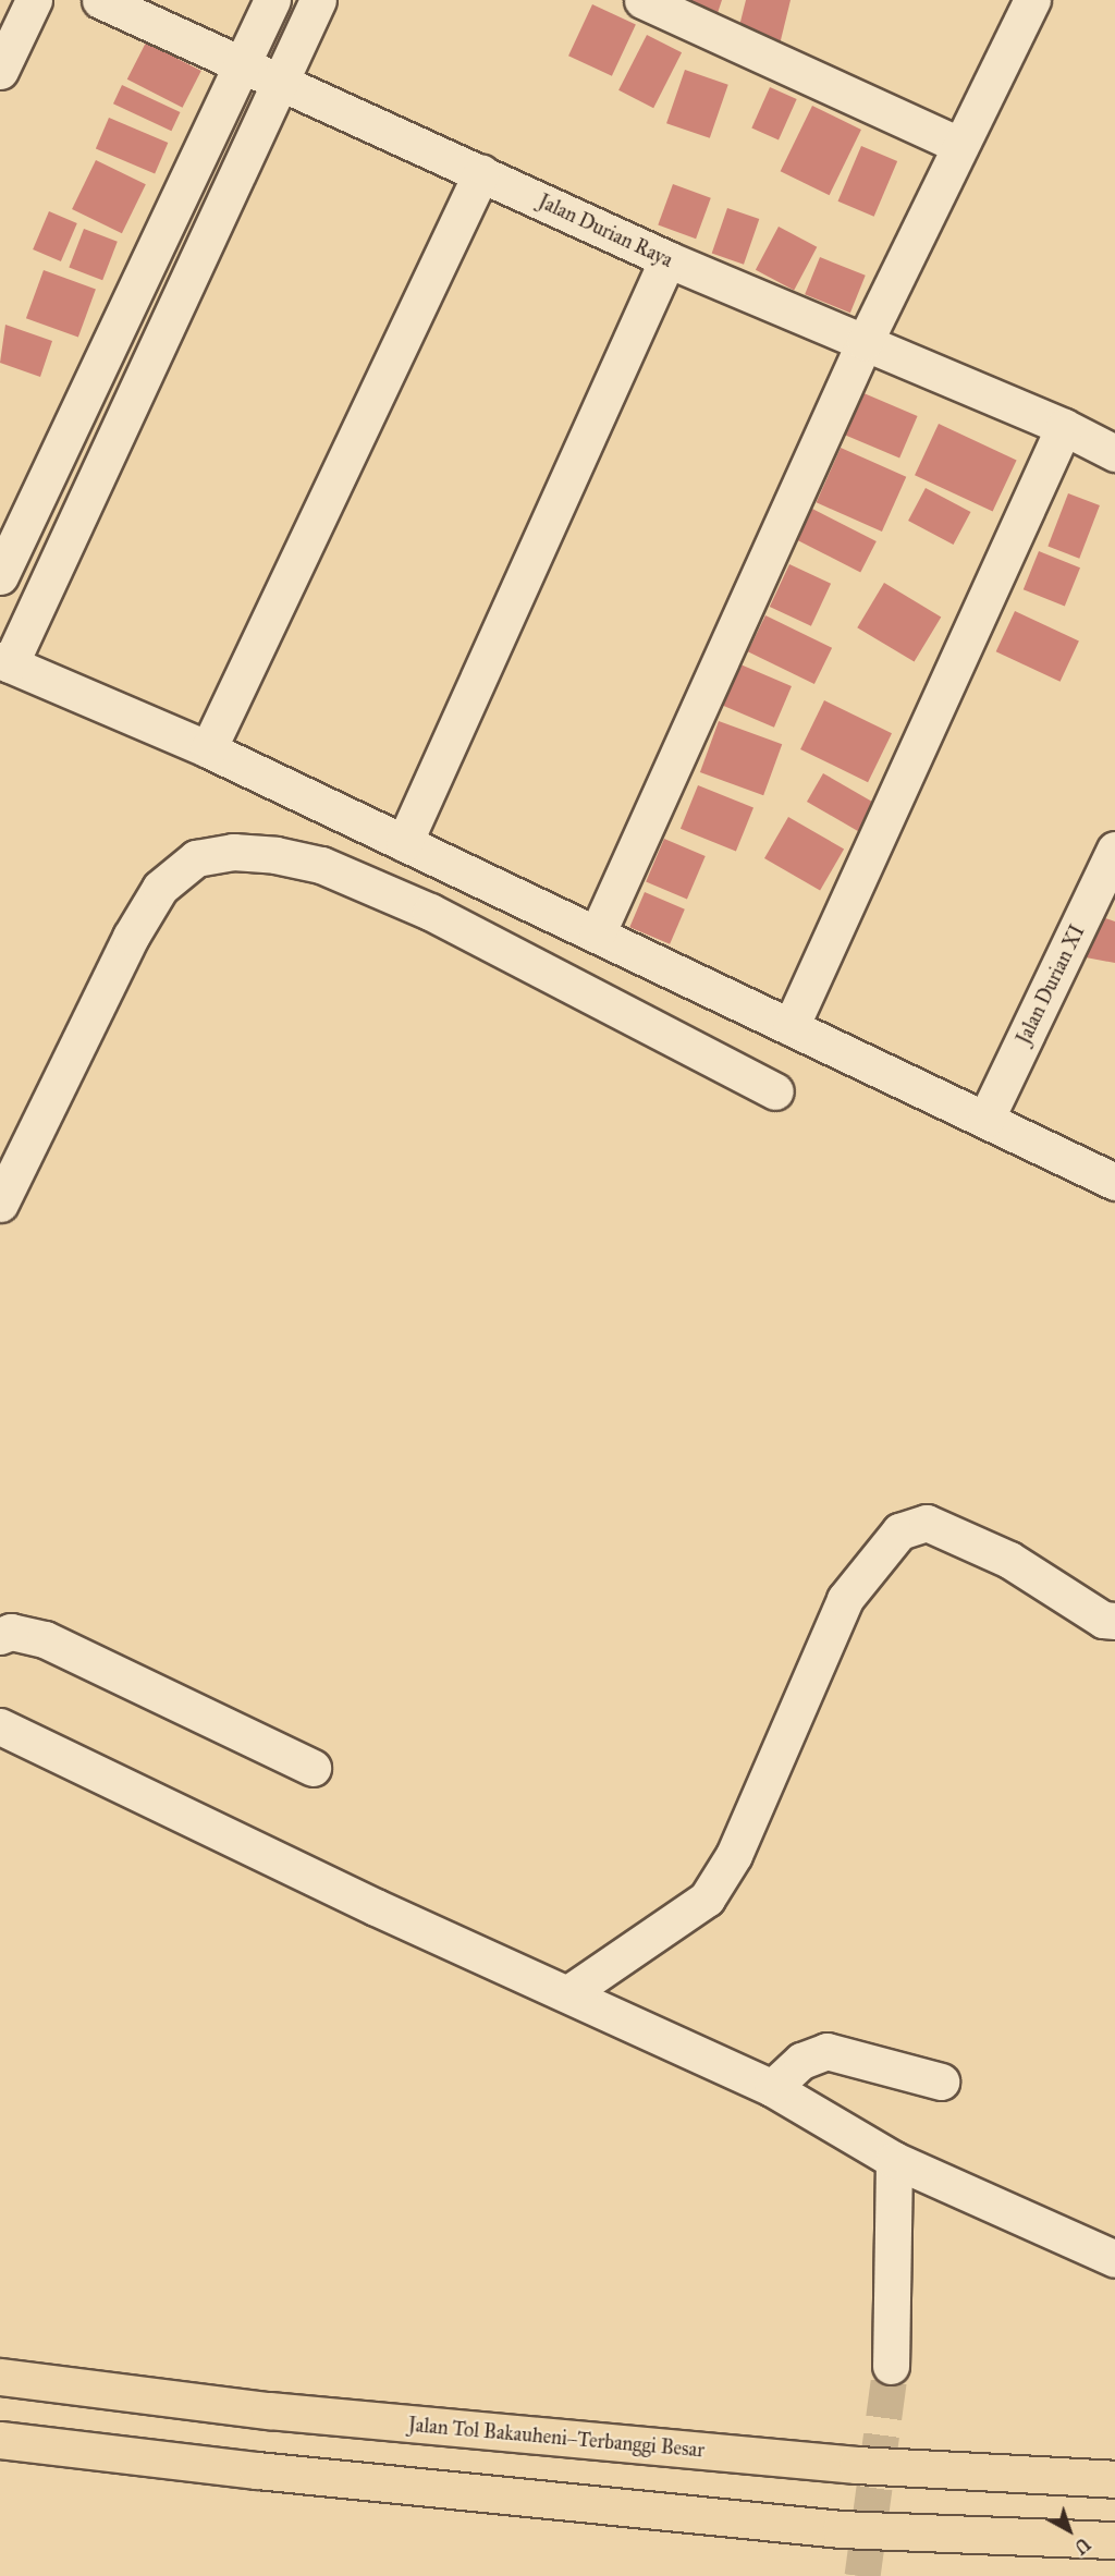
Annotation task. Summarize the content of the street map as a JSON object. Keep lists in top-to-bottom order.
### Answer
{
  "streets": {
    "highway": ["Jalan Tol Bakauheni–Terbanggi Besar"],
    "street": ["Jalan Durian Raya", "Jalan Durian XI"]
  },
  "north": "bottom right"
}
